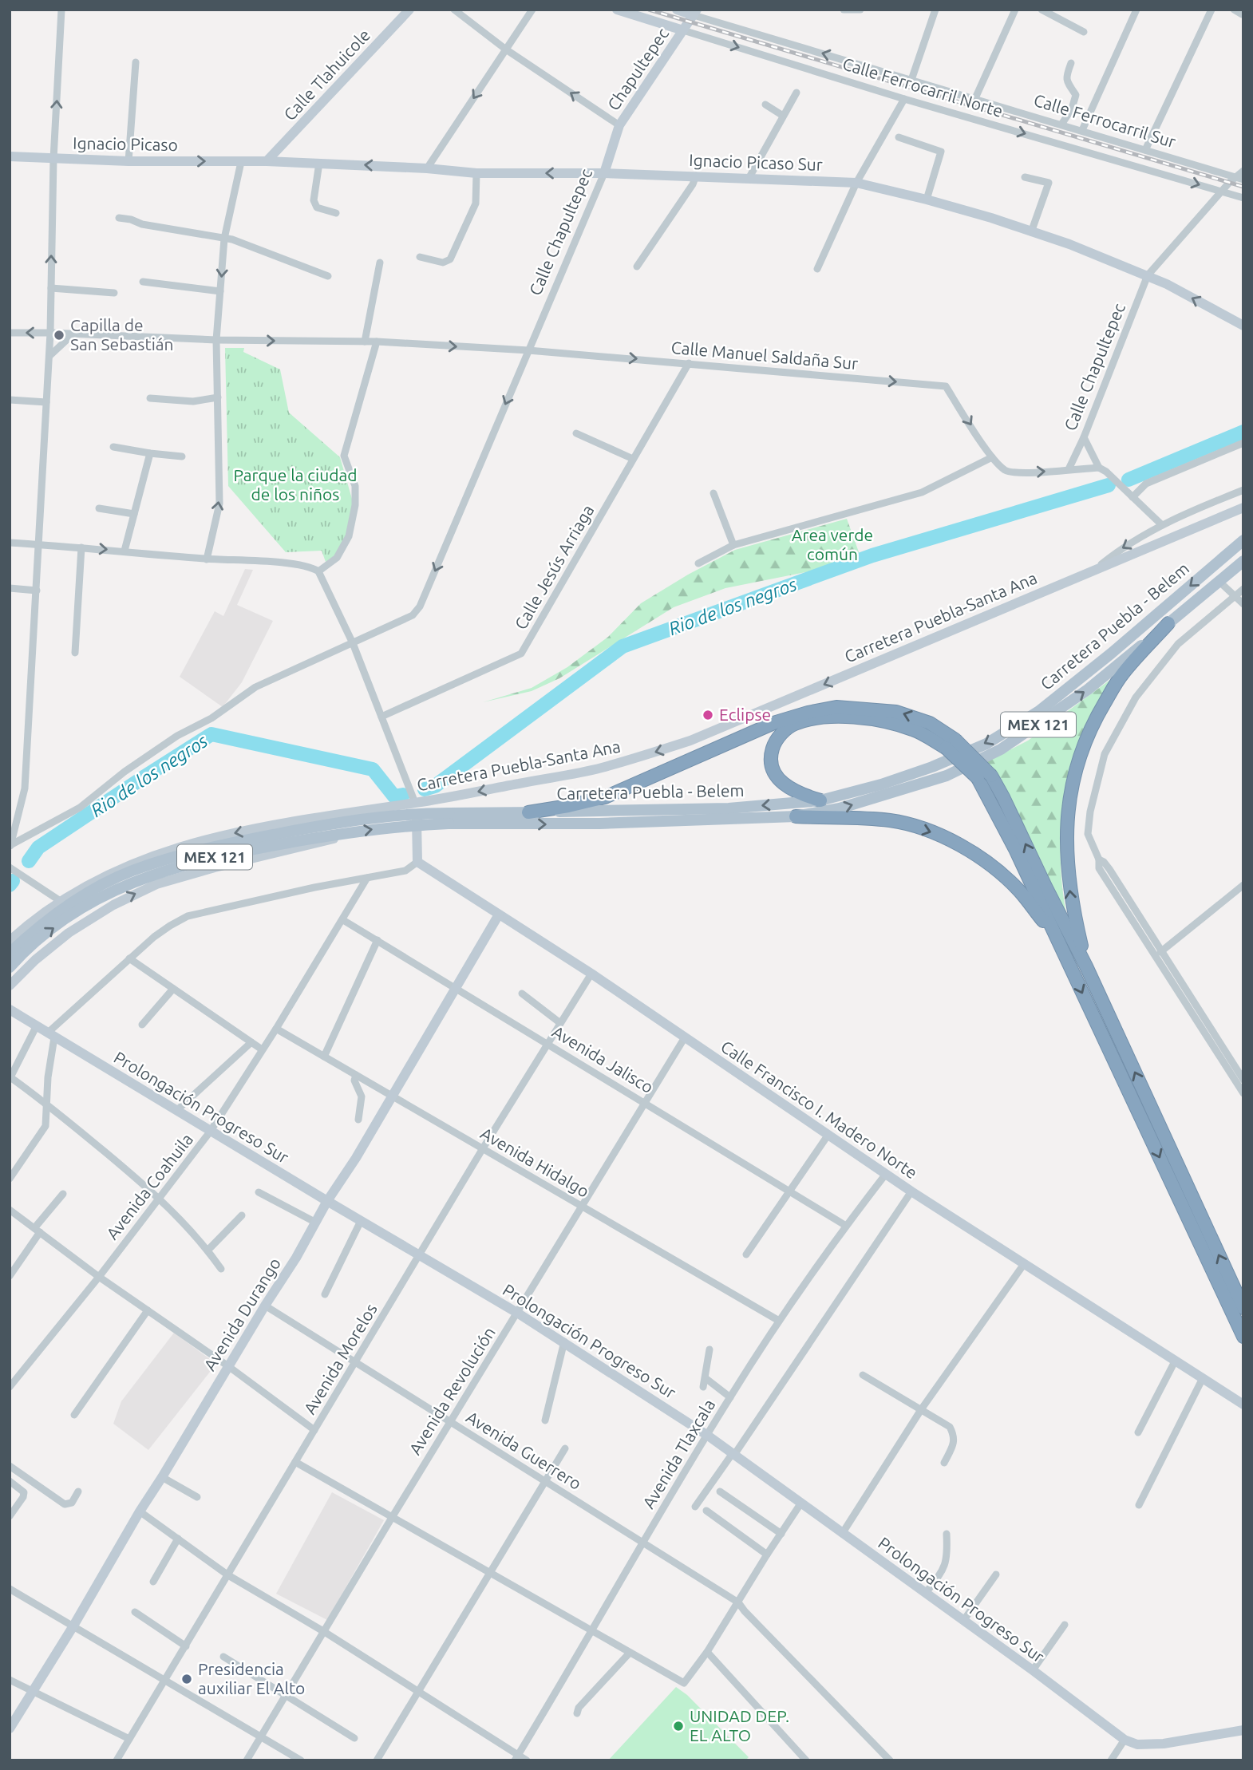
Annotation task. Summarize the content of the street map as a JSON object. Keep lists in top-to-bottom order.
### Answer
{
  "streets": {
    "main road": [
      "Chapultepec",
      "Calle Tlahuicole",
      "Calle Ferrocarril Norte",
      "Calle Ferrocarril Sur",
      "Ignacio Picaso",
      "Ignacio Picaso Sur",
      "Calle Chapultepec",
      "Carretera Puebla-Santa Ana",
      "Carretera Puebla - Belem",
      "MEX 121",
      "Prolongación Progreso Sur",
      "Calle Francisco I. Madero Norte",
      "Avenida Durango"
    ],
    "street": [
      "Calle Manuel Saldaña Sur",
      "Calle Jesús Arriaga",
      "Avenida Jalisco",
      "Avenida Hidalgo",
      "Avenida Coahuila",
      "Avenida Morelos",
      "Avenida Revolución",
      "Avenida Guerrero",
      "Avenida Tlaxcala"
    ]
  },
  "crossings": [
    ["Chapultepec", "Calle Ferrocarril Norte"],
    ["Chapultepec", "Calle Ferrocarril Sur"],
    ["Chapultepec", "Calle Chapultepec"],
    ["Calle Tlahuicole", "Ignacio Picaso Sur"],
    ["Calle Ferrocarril Norte", "Calle Chapultepec"],
    ["Calle Ferrocarril Sur", "Calle Chapultepec"],
    ["Ignacio Picaso", "Ignacio Picaso Sur"],
    ["Ignacio Picaso Sur", "Calle Chapultepec"],
    ["Calle Chapultepec", "Calle Manuel Saldaña Sur"],
    ["Calle Manuel Saldaña Sur", "Calle Jesús Arriaga"],
    ["Avenida Jalisco", "Avenida Coahuila"],
    ["Avenida Jalisco", "Avenida Durango"],
    ["Avenida Jalisco", "Avenida Morelos"],
    ["Avenida Jalisco", "Avenida Revolución"],
    ["Avenida Jalisco", "Avenida Tlaxcala"],
    ["Prolongación Progreso Sur", "Avenida Coahuila"],
    ["Prolongación Progreso Sur", "Avenida Durango"],
    ["Prolongación Progreso Sur", "Avenida Morelos"],
    ["Prolongación Progreso Sur", "Avenida Revolución"],
    ["Prolongación Progreso Sur", "Avenida Tlaxcala"],
    ["Calle Francisco I. Madero Norte", "Avenida Durango"],
    ["Calle Francisco I. Madero Norte", "Avenida Morelos"],
    ["Calle Francisco I. Madero Norte", "Avenida Revolución"],
    ["Calle Francisco I. Madero Norte", "Avenida Tlaxcala"],
    ["Avenida Hidalgo", "Avenida Coahuila"],
    ["Avenida Hidalgo", "Avenida Durango"],
    ["Avenida Hidalgo", "Avenida Morelos"],
    ["Avenida Hidalgo", "Avenida Revolución"],
    ["Avenida Hidalgo", "Avenida Tlaxcala"],
    ["Avenida Durango", "Avenida Guerrero"],
    ["Avenida Morelos", "Avenida Guerrero"],
    ["Avenida Revolución", "Avenida Guerrero"],
    ["Avenida Guerrero", "Avenida Tlaxcala"]
  ],
  "one_way": [
    "Calle Ferrocarril Norte",
    "Calle Ferrocarril Sur",
    "Ignacio Picaso",
    "Calle Manuel Saldaña Sur",
    "Carretera Puebla-Santa Ana"
  ],
  "water": ["Rio de los negros"],
  "parks": ["Parque la ciudad de los niños", "Area verde común"],
  "places": [
    "Capilla de San Sebastián",
    "Eclipse",
    "Presidencia auxiliar El Alto",
    "UNIDAD DEP. EL ALTO"
  ]
}
